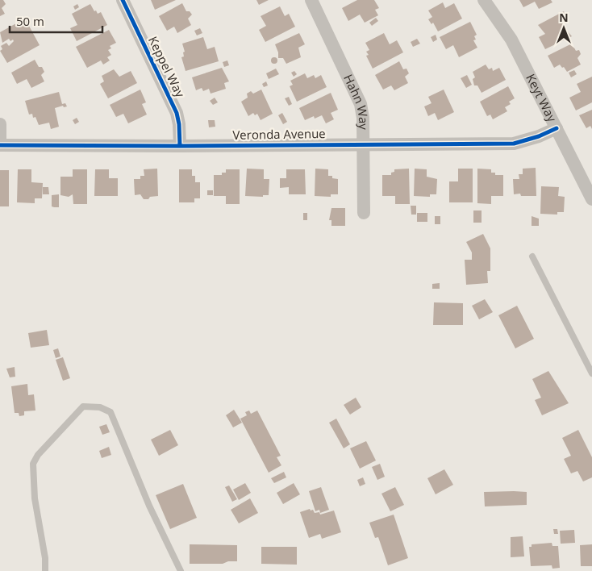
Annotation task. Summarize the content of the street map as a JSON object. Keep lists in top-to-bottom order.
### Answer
{
  "streets": {
    "street": [
      "Keppel Way",
      "Keyt Way",
      "Hahn Way",
      "Veronda Avenue"
    ]
  },
  "crossings": [
    ["Keppel Way", "Veronda Avenue"],
    ["Keyt Way", "Veronda Avenue"],
    ["Hahn Way", "Veronda Avenue"]
  ],
  "scale_bar": "50 m",
  "north": "top"
}
